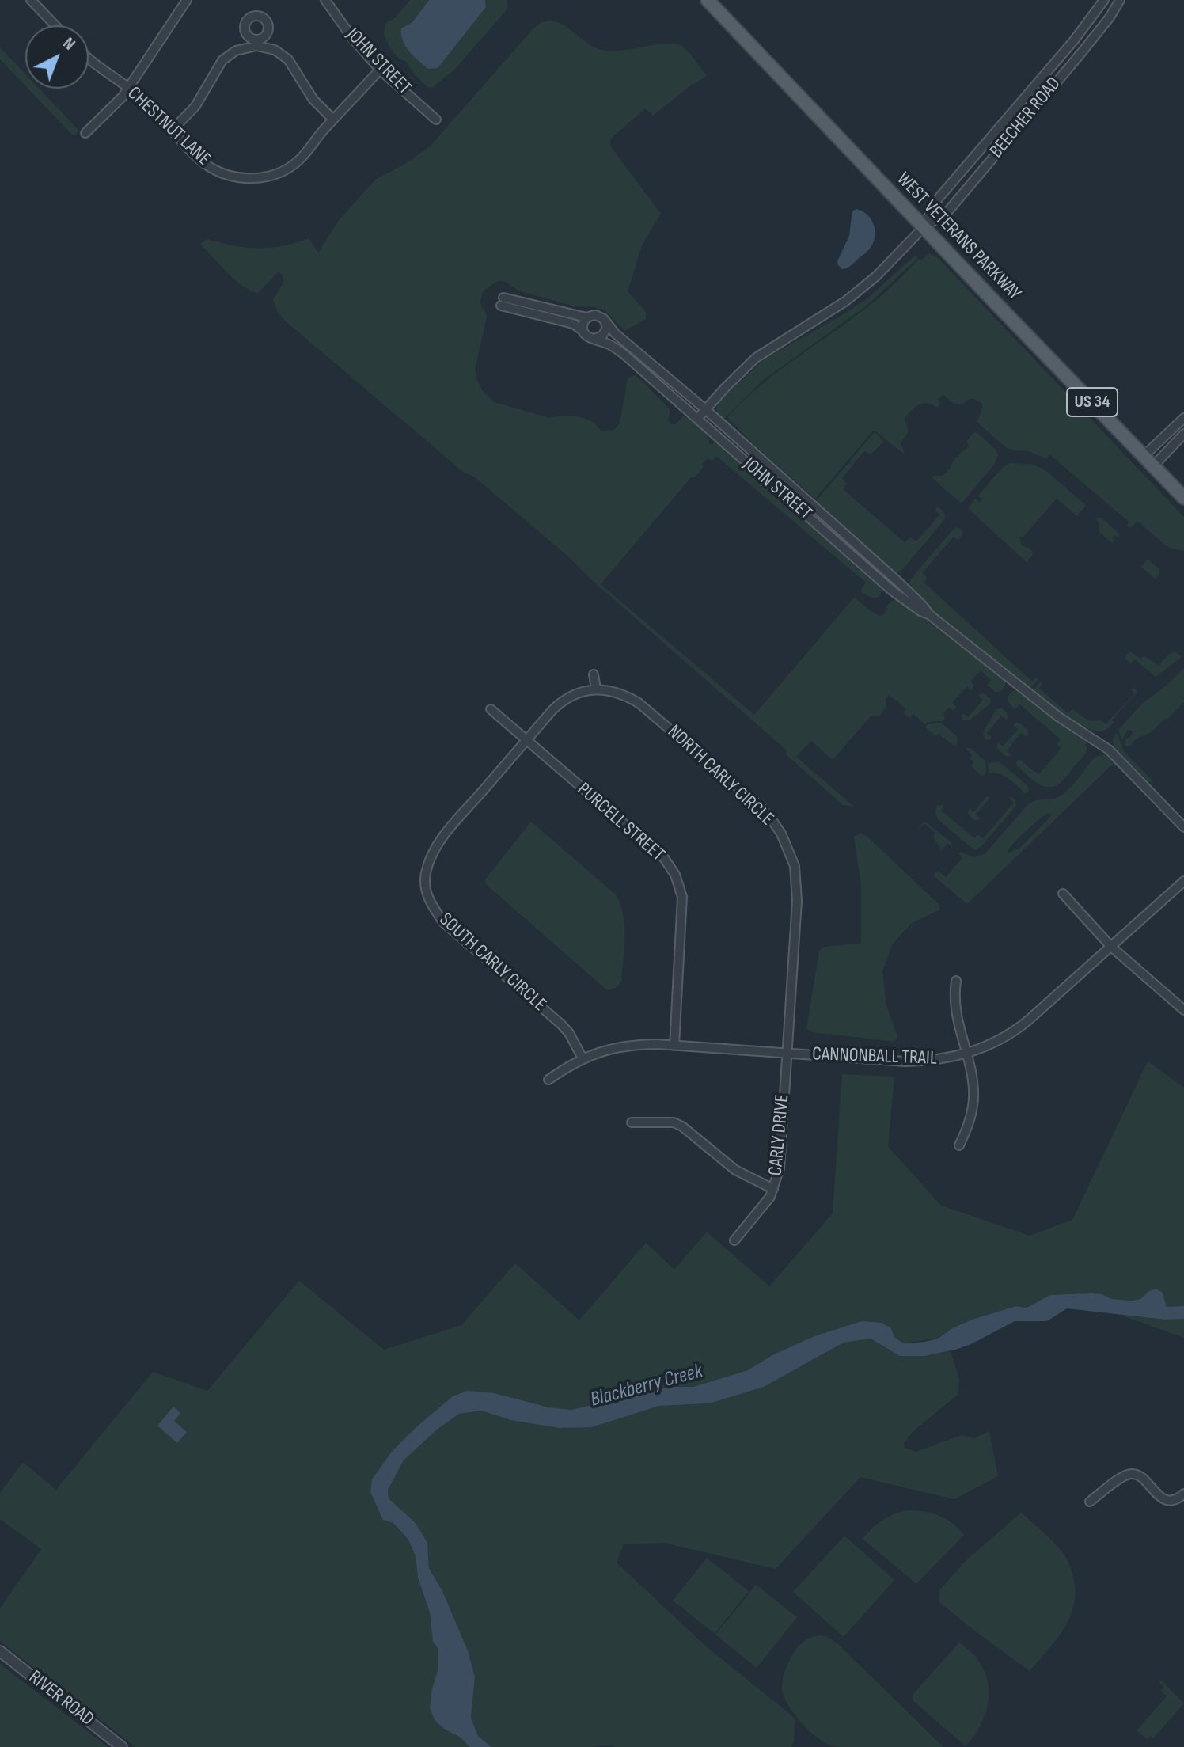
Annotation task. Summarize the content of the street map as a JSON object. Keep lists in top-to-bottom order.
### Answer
{
  "streets": {
    "main road": ["WEST VETERANS PARKWAY", "US 34"],
    "street": [
      "JOHN STREET",
      "BEECHER ROAD",
      "CHESTNUT LANE",
      "NORTH CARLY CIRCLE",
      "PURCELL STREET",
      "SOUTH CARLY CIRCLE",
      "CANNONBALL TRAIL",
      "CARLY DRIVE",
      "RIVER ROAD"
    ]
  },
  "crossings": [
    ["JOHN STREET", "BEECHER ROAD"],
    ["JOHN STREET", "CHESTNUT LANE"],
    ["BEECHER ROAD", "WEST VETERANS PARKWAY"],
    ["NORTH CARLY CIRCLE", "CANNONBALL TRAIL"],
    ["NORTH CARLY CIRCLE", "CARLY DRIVE"],
    ["PURCELL STREET", "SOUTH CARLY CIRCLE"],
    ["PURCELL STREET", "CANNONBALL TRAIL"],
    ["SOUTH CARLY CIRCLE", "CANNONBALL TRAIL"],
    ["CANNONBALL TRAIL", "CARLY DRIVE"]
  ],
  "water": ["Blackberry Creek"],
  "north": "top right"
}
